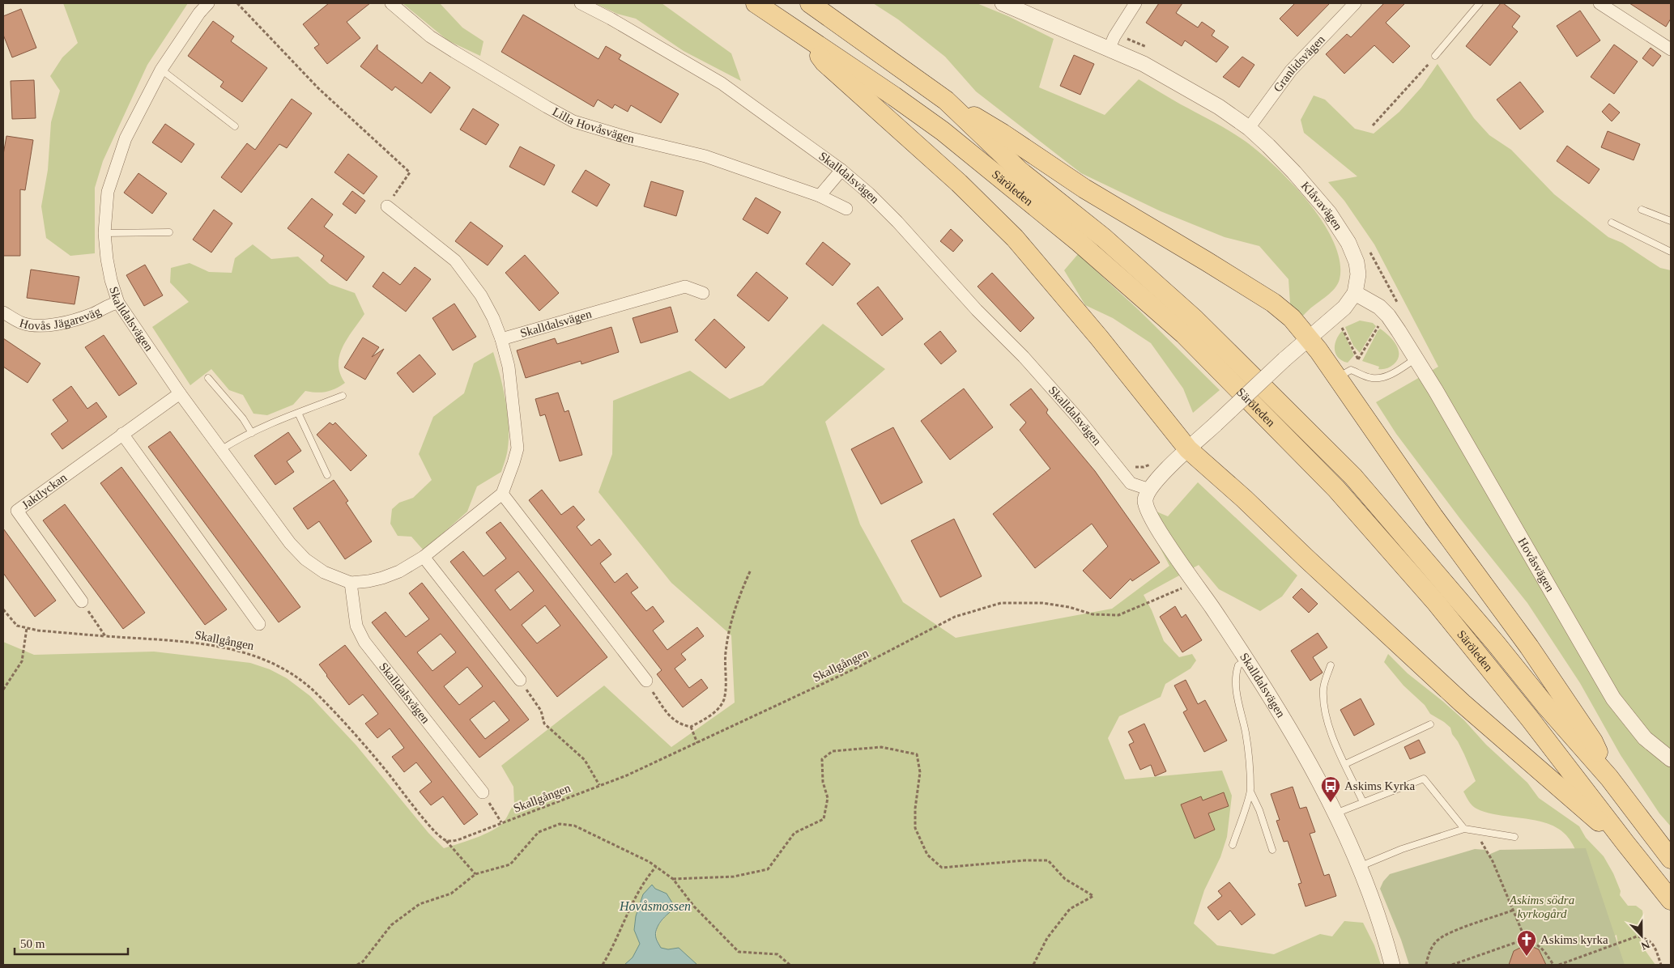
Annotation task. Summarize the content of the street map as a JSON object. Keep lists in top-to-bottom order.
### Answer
{
  "streets": {
    "main road": ["Säröleden"],
    "street": [
      "Granlidsvägen",
      "Lilla Hovåsvägen",
      "Skalldalsvägen",
      "Klåvavägen",
      "Hovås Jägareväg",
      "Jaktlyckan",
      "Hovåsvägen"
    ],
    "path": ["Skallgången"]
  },
  "crossings": [
    ["Granlidsvägen", "Klåvavägen"],
    ["Skalldalsvägen", "Klåvavägen"],
    ["Skalldalsvägen", "Hovås Jägareväg"],
    ["Skalldalsvägen", "Jaktlyckan"],
    ["Skalldalsvägen", "Skallgången"],
    ["Klåvavägen", "Hovåsvägen"]
  ],
  "water": ["Hovåsmossen"],
  "parks": ["Askims södra kyrkogård"],
  "places": {
    "bus stop": ["Askims Kyrka"],
    "church": ["Askims kyrka"]
  },
  "scale_bar": "50 m",
  "north": "bottom"
}
